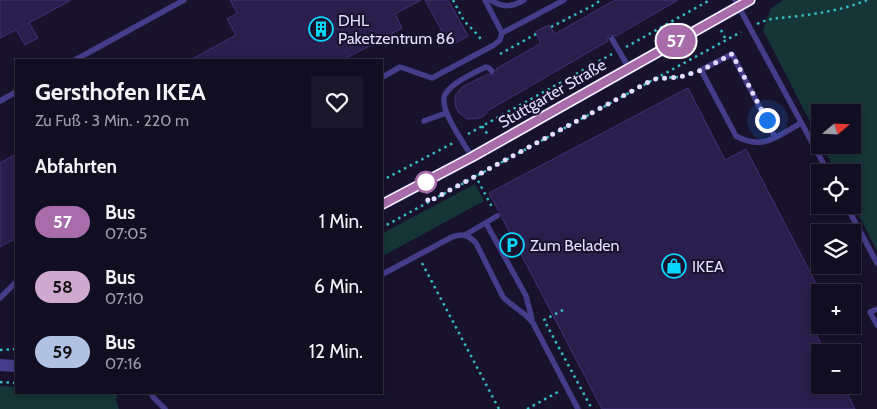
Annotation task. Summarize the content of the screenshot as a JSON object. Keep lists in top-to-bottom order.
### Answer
{
  "streets": {
    "street": ["Stuttgarter Straße"]
  },
  "places": {
    "building": ["DHL Paketzentrum 86"],
    "parking": ["Zum Beladen"],
    "shop": ["IKEA"]
  },
  "lines": ["bus line 57"],
  "north": "right",
  "page": {
    "on_map": "57",
    "heading": [
      ["Gersthofen IKEA", "Zu Fuß · 3 Min. · 220 m"],
      "Abfahrten"
    ],
    "map_buttons": ["+", "−"],
    "list": [
      {
        "mark": "57",
        "name": "Bus",
        "note": "07:05",
        "value": "1 Min."
      },
      {
        "mark": "58",
        "name": "Bus",
        "note": "07:10",
        "value": "6 Min."
      },
      {
        "mark": "59",
        "name": "Bus",
        "note": "07:16",
        "value": "12 Min."
      }
    ]
  }
}
